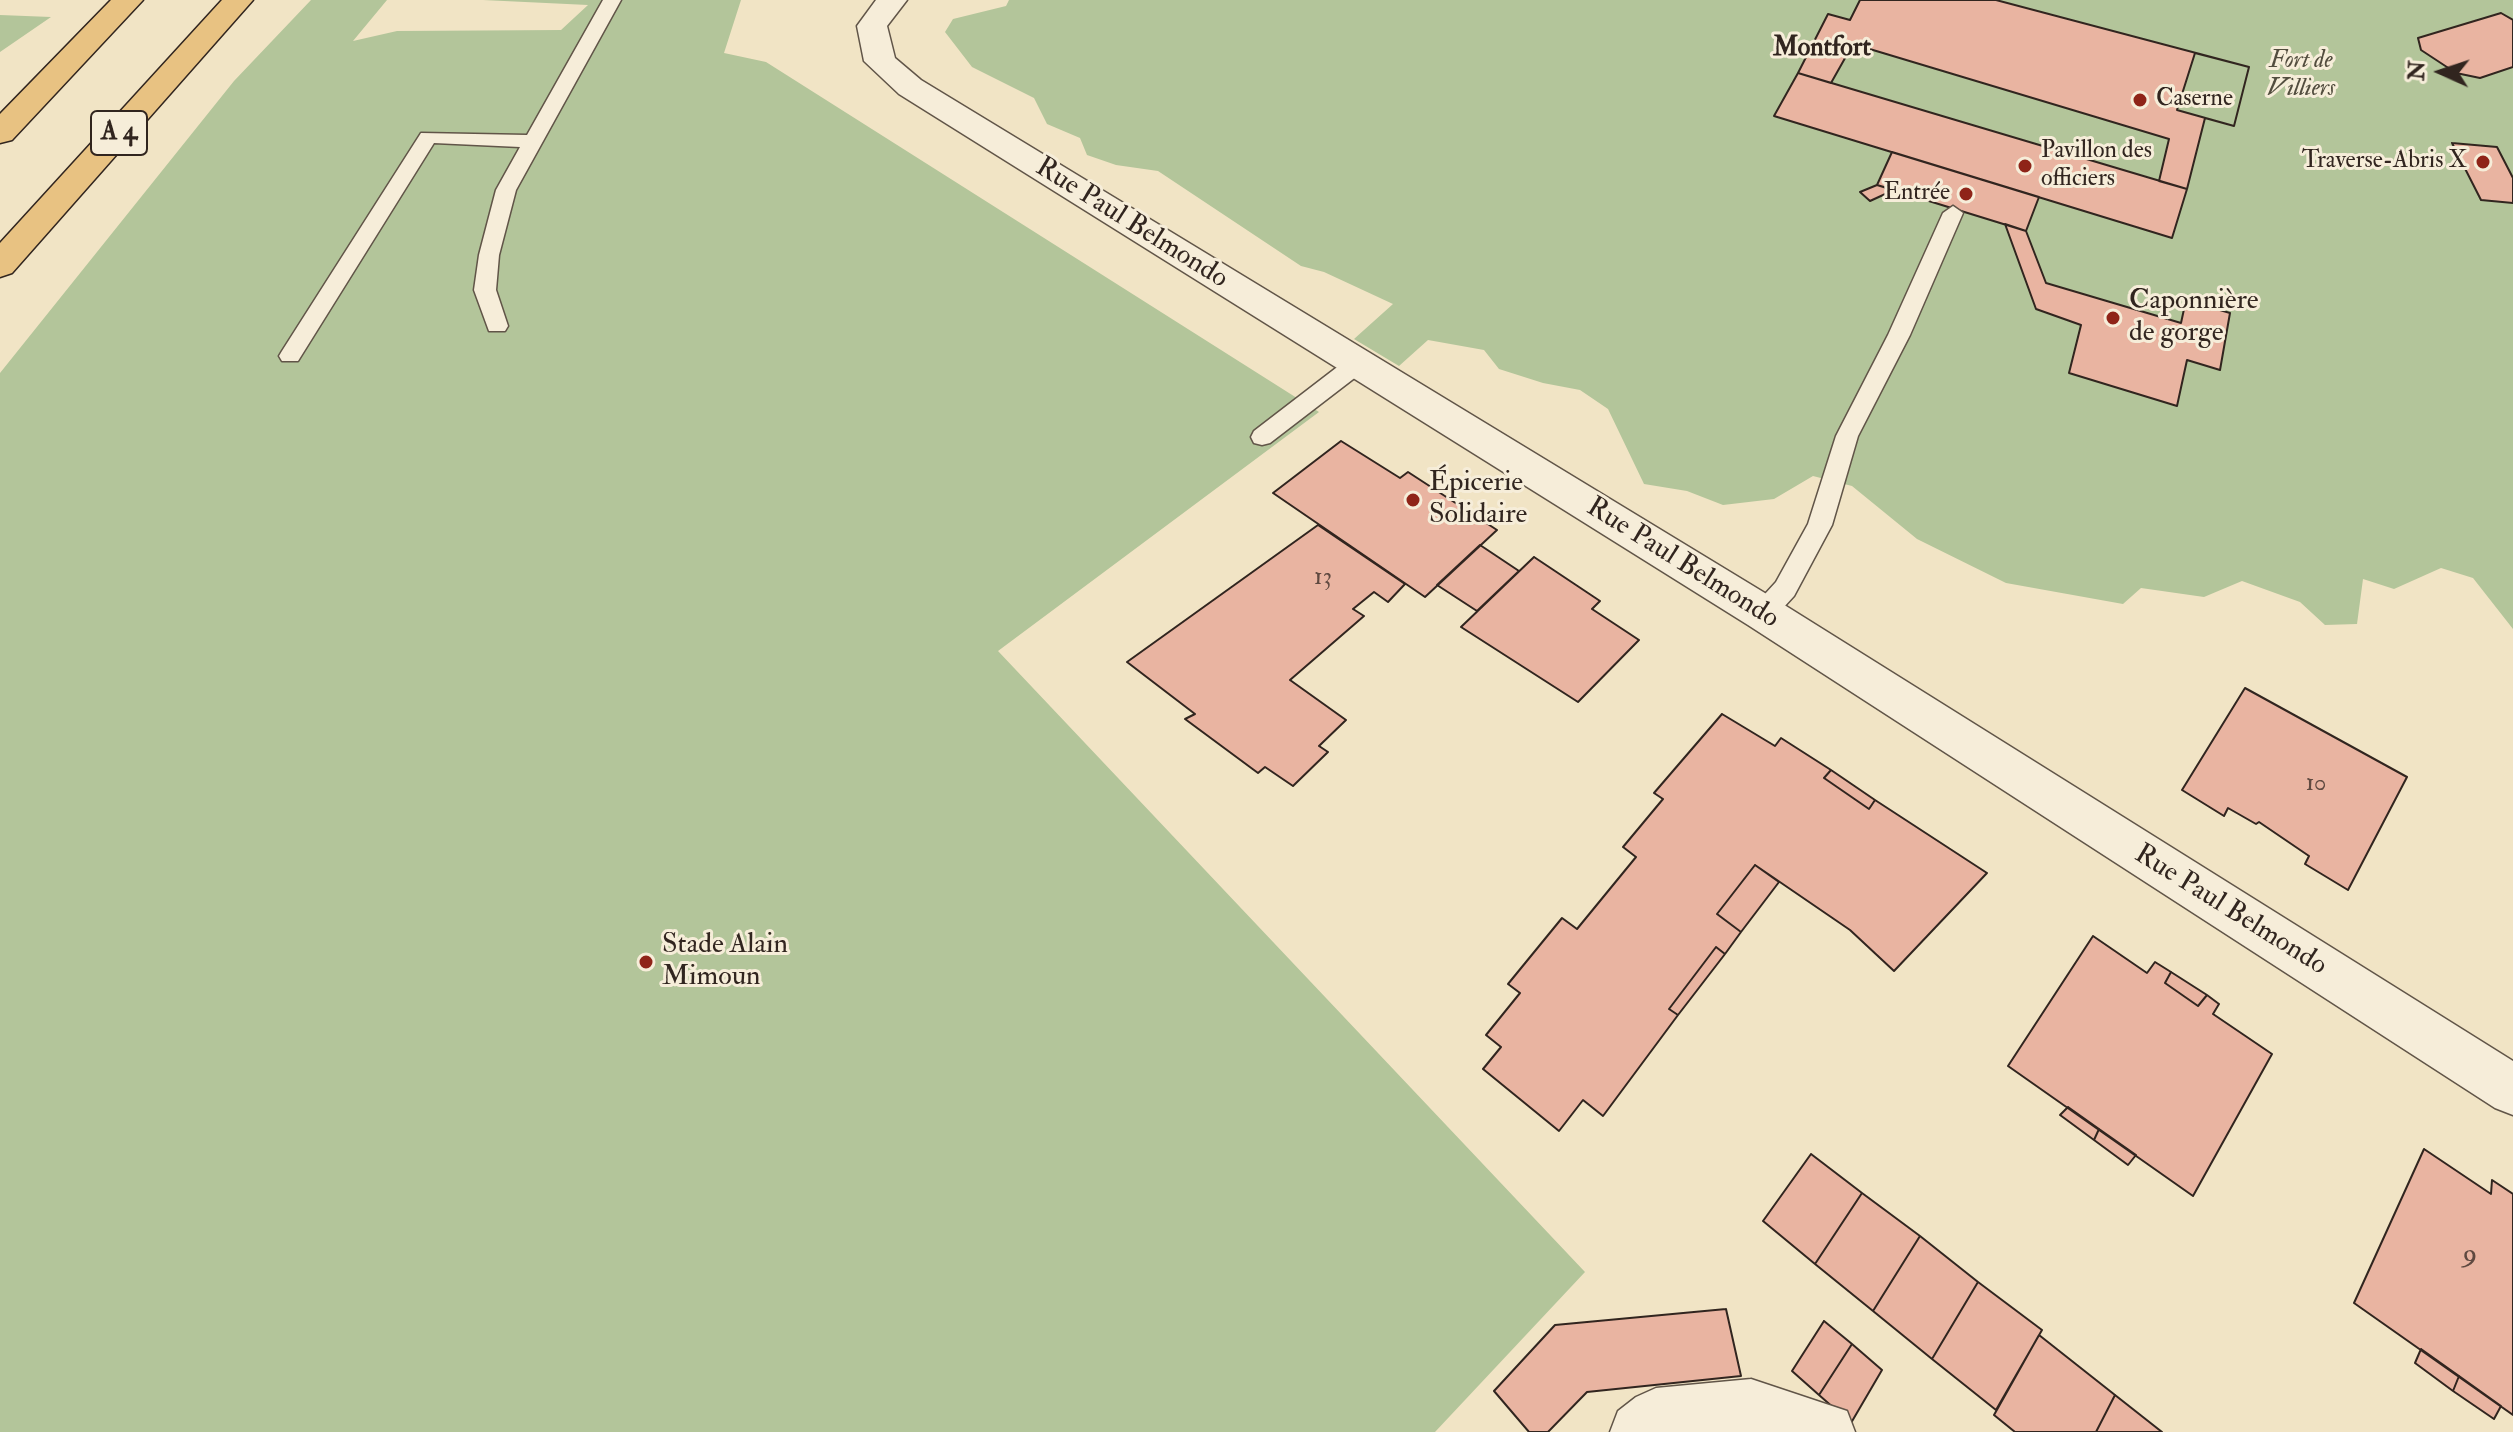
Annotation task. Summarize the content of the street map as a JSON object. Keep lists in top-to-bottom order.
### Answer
{
  "streets": {
    "highway": ["A 4"],
    "street": ["Rue Paul Belmondo"]
  },
  "districts": ["Montfort"],
  "parks": ["Fort de Villiers"],
  "places": [
    "Caserne",
    "Traverse-Abris X",
    "Pavillon des officiers",
    "Entrée",
    "Caponnière de gorge",
    "Épicerie Solidaire",
    "Stade Alain Mimoun"
  ],
  "house_numbers": ["13", "10", "9"],
  "north": "left"
}
